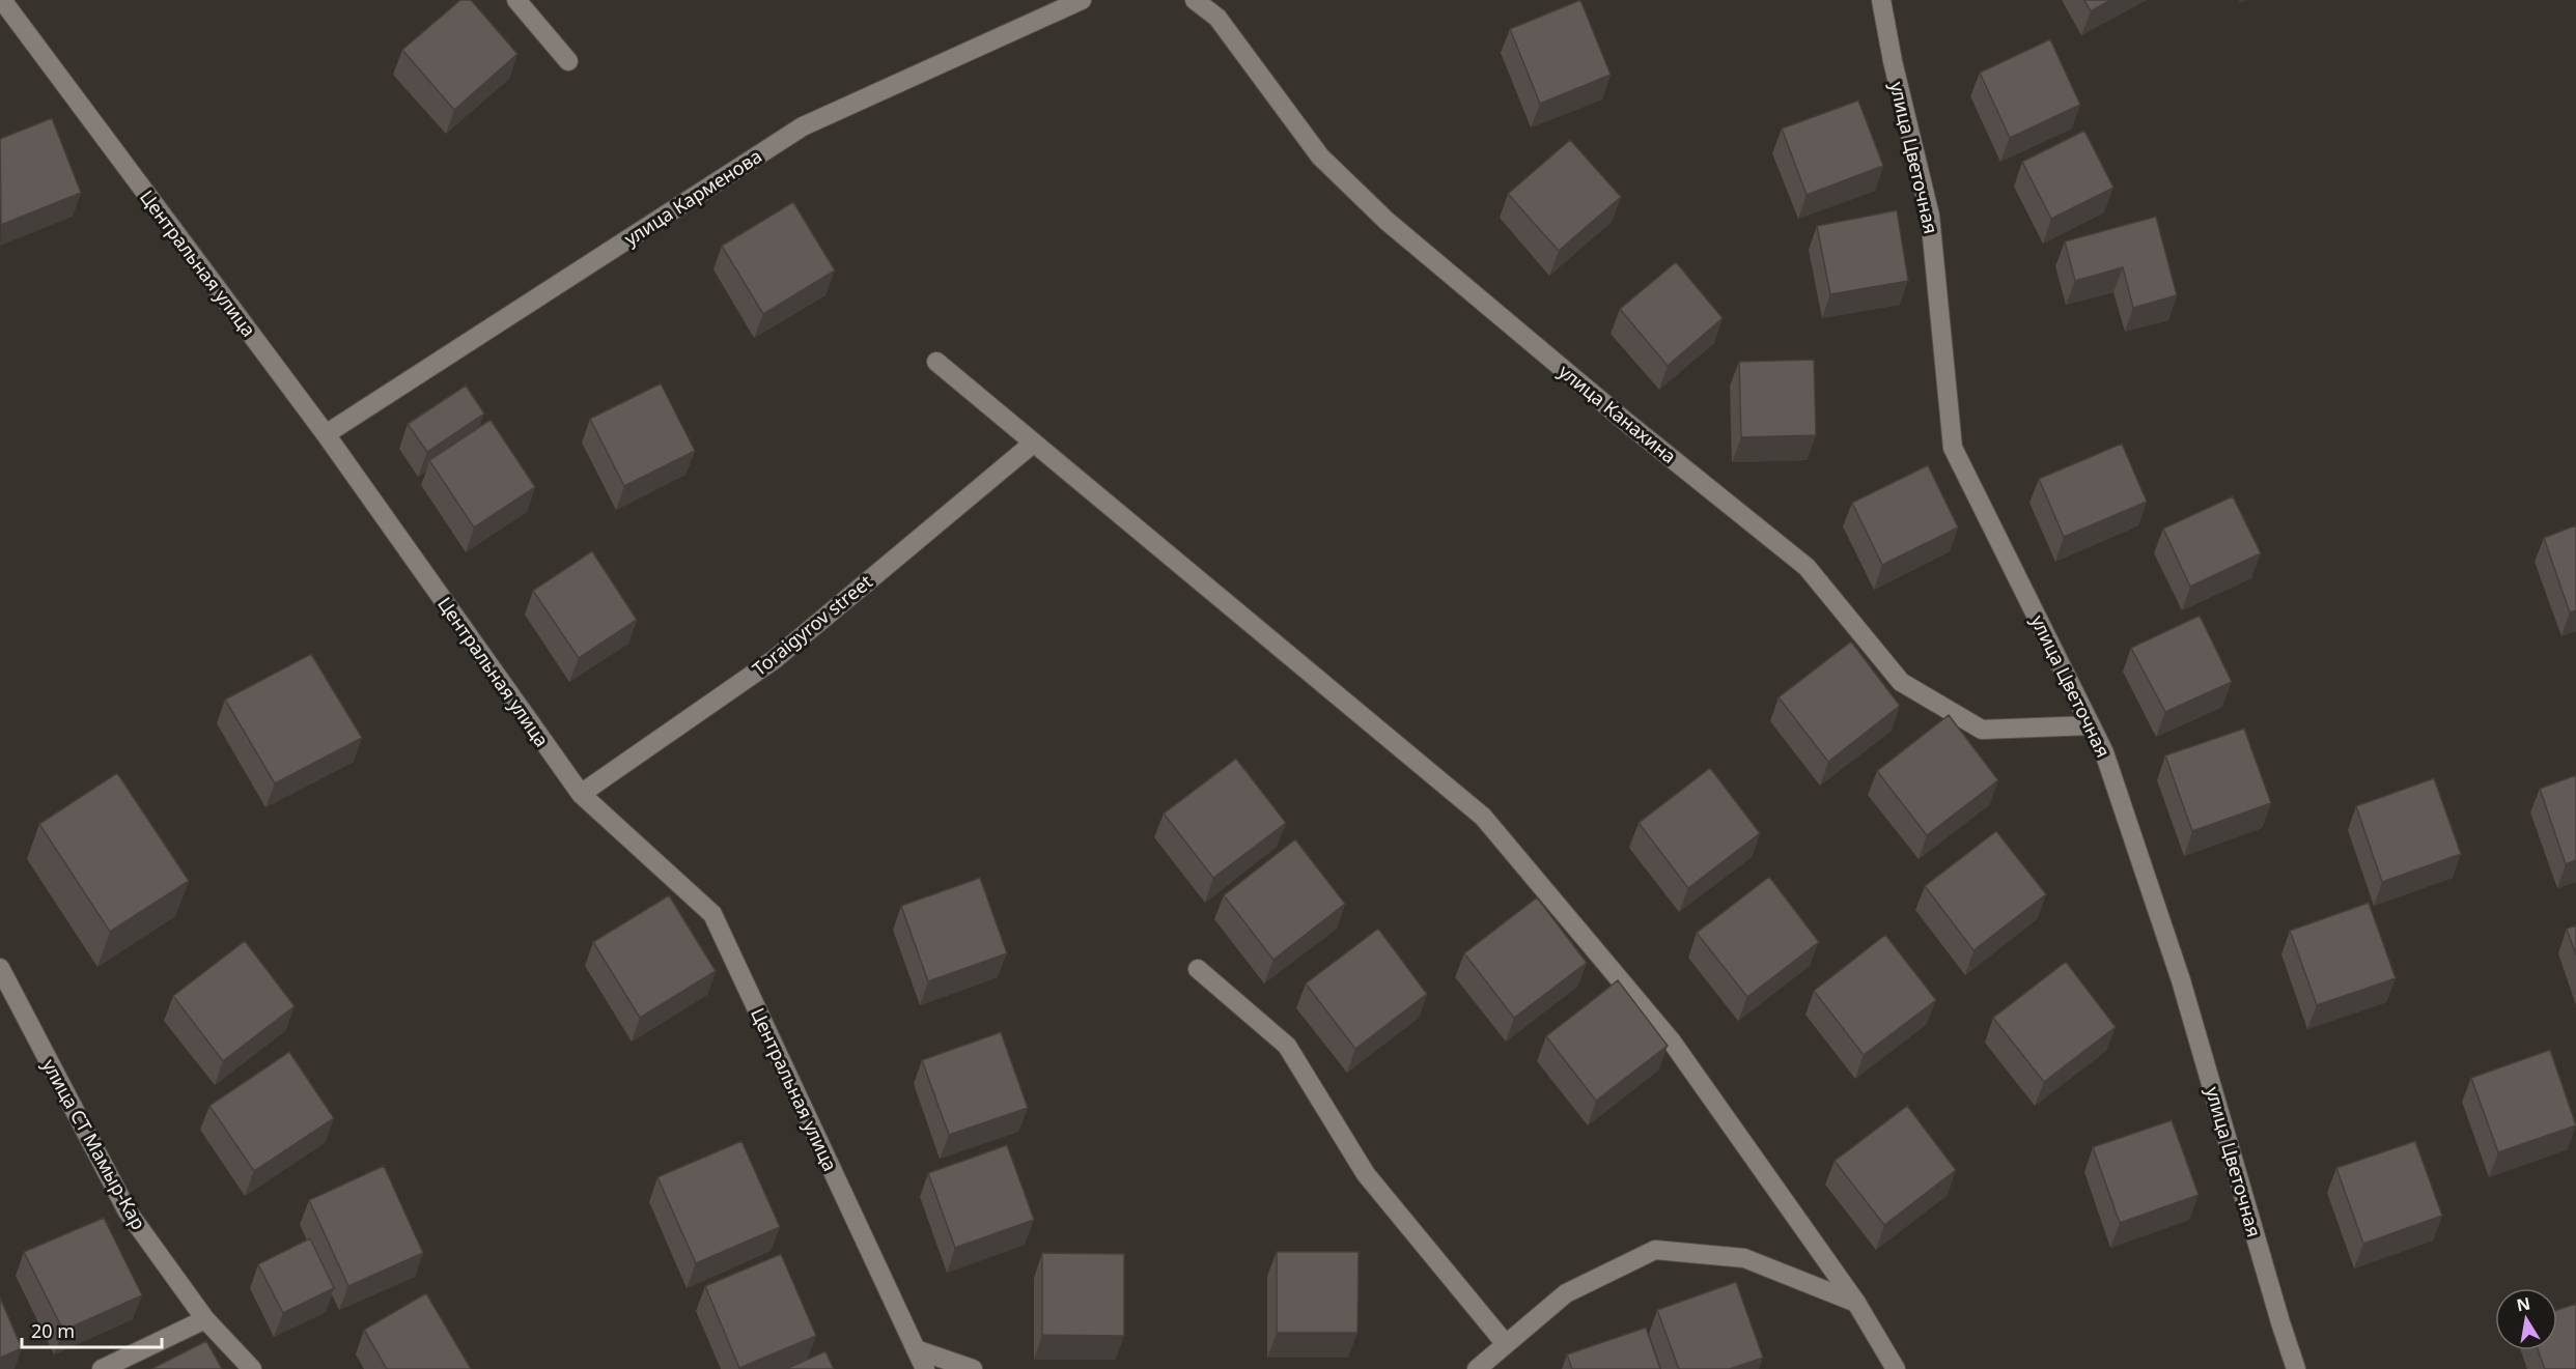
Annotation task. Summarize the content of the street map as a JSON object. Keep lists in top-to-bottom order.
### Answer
{
  "streets": {
    "street": [
      "улица Цветочная",
      "улица Карменова",
      "Центральная улица",
      "улица Канахина",
      "Toraigyrov street",
      "улица СТ Мамыр-Кар"
    ]
  },
  "crossings": [
    ["улица Цветочная", "улица Канахина"],
    ["улица Карменова", "Центральная улица"],
    ["Центральная улица", "Toraigyrov street"]
  ],
  "scale_bar": "20 m",
  "north": "top"
}
